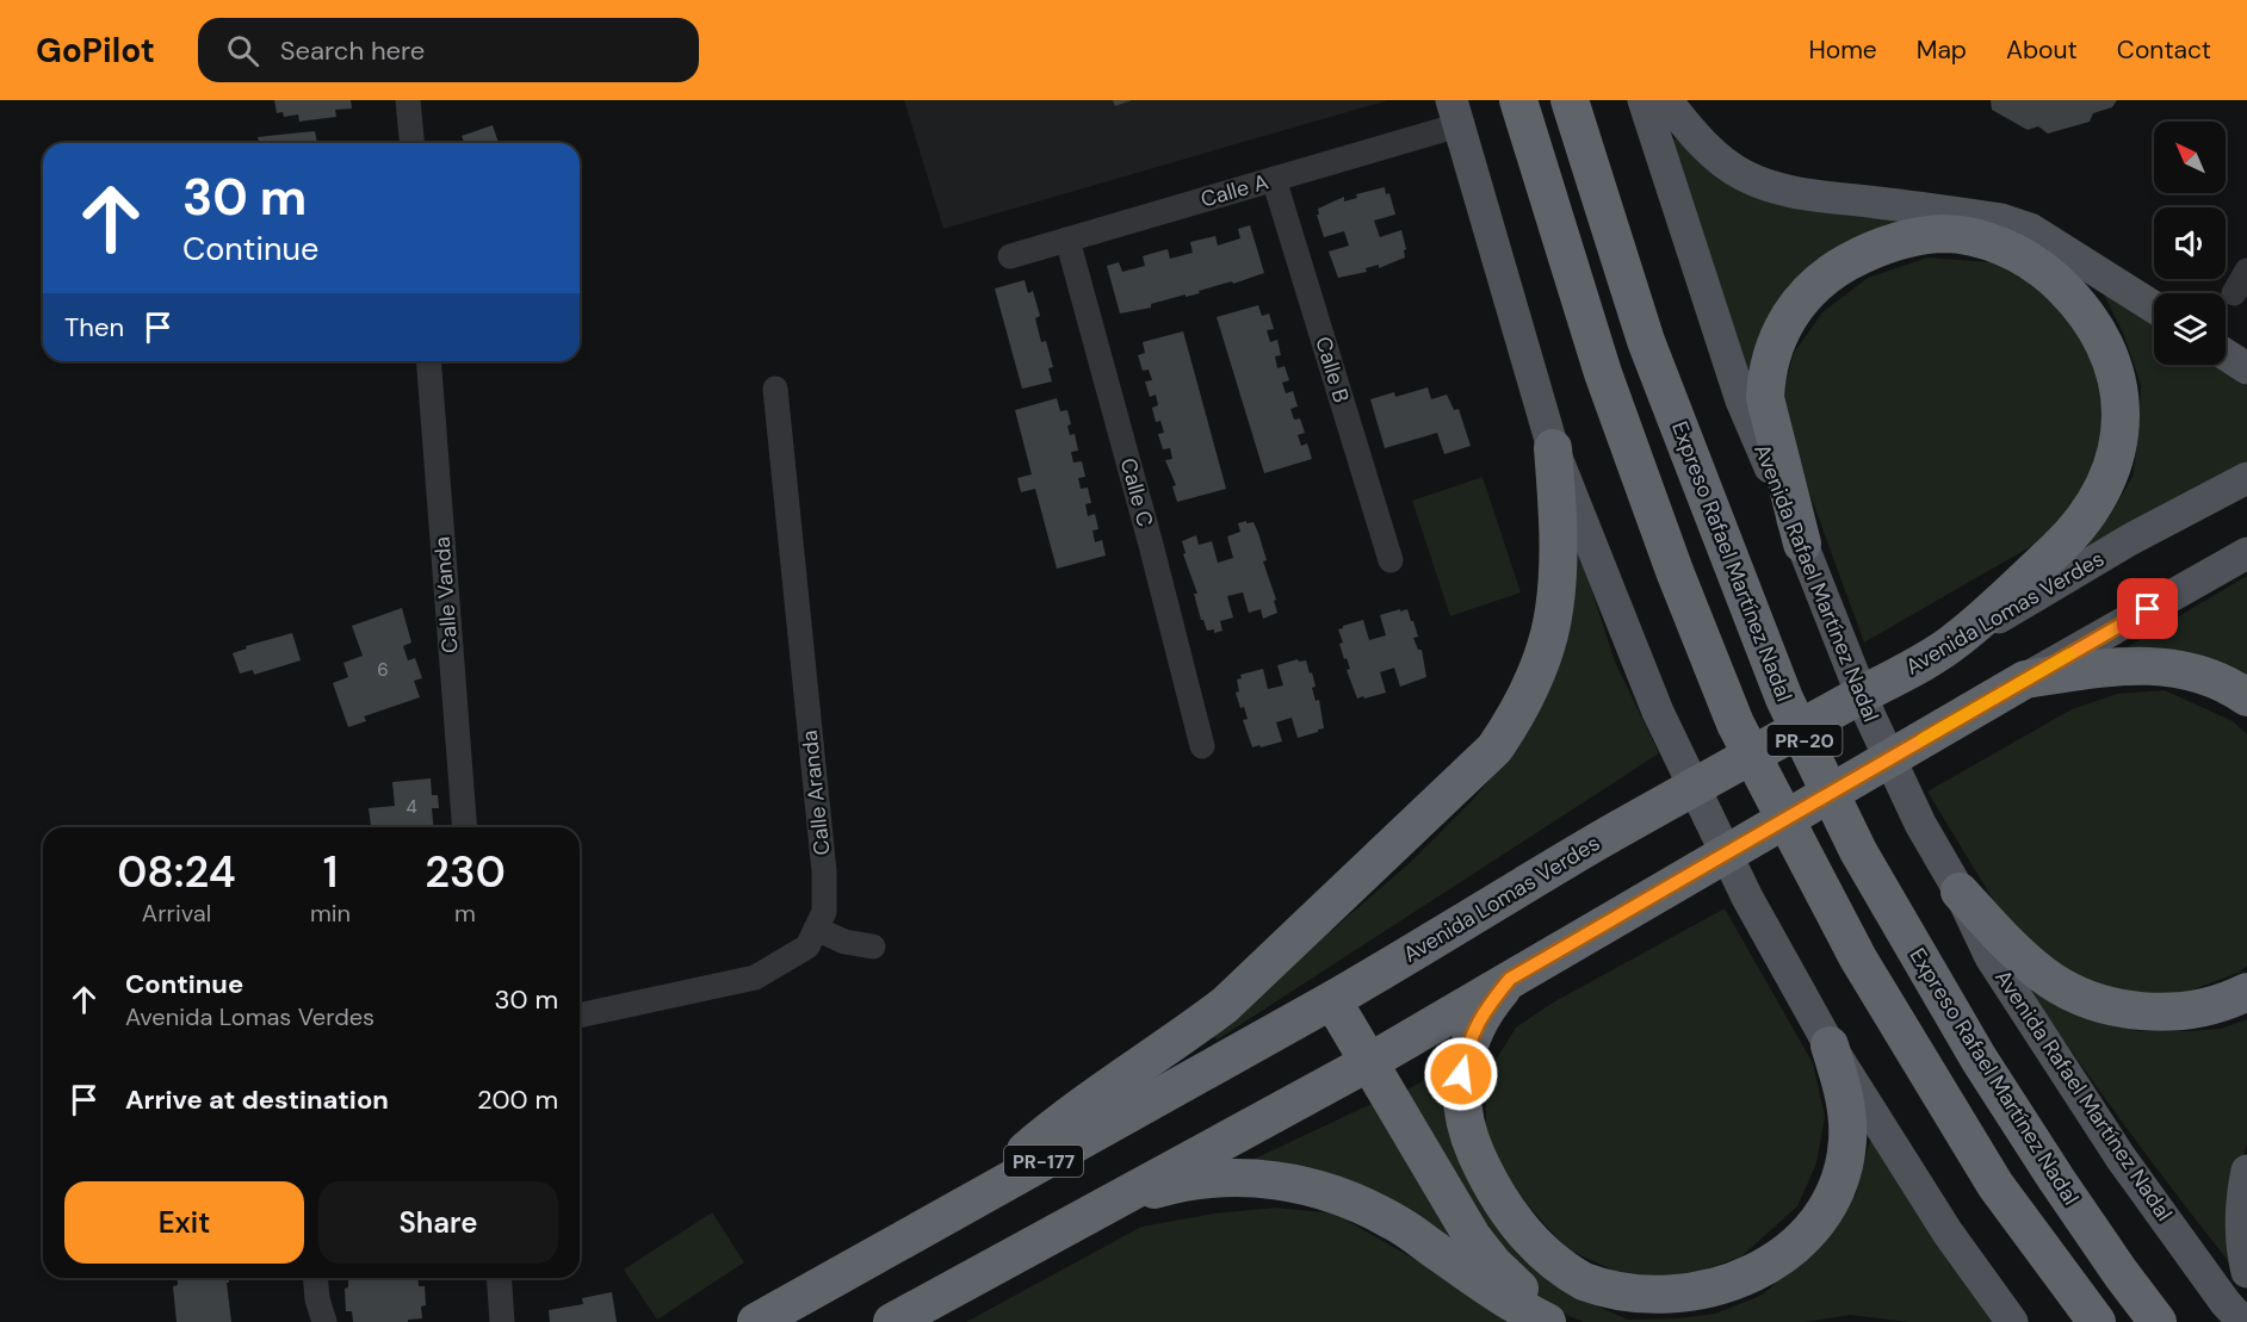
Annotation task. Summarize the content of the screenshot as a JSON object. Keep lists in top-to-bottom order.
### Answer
{
  "streets": {
    "highway": [
      "Expreso Rafael Martínez Nadal",
      "Avenida Lomas Verdes",
      "PR-20",
      "PR-177"
    ],
    "main road": ["Avenida Rafael Martínez Nadal"],
    "street": [
      "Calle A",
      "Calle B",
      "Calle C",
      "Calle Vanda",
      "Calle Aranda"
    ]
  },
  "crossings": [
    ["Calle A", "Calle B"],
    ["Calle A", "Calle C"]
  ],
  "house_numbers": ["6", "4"],
  "north": "top left",
  "page": {
    "header": "GoPilot",
    "search": "Search here",
    "nav": [
      "Home",
      "Map",
      "About",
      "Contact"
    ],
    "turn": ["30 m", "Continue"],
    "then": "Then",
    "eta": [
      "08:24",
      "Arrival",
      "1",
      "min",
      "230",
      "m"
    ],
    "list": [
      {
        "name": "Continue",
        "note": "Avenida Lomas Verdes",
        "value": "30 m"
      },
      {
        "name": "Arrive at destination",
        "value": "200 m"
      }
    ],
    "buttons": ["Exit", "Share"]
  }
}
